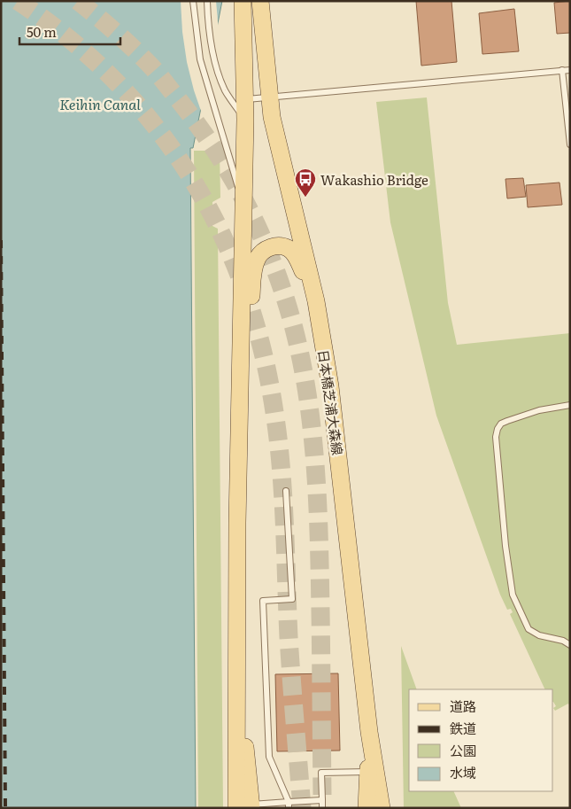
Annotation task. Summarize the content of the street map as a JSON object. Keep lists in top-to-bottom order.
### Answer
{
  "streets": {
    "main road": ["日本橋芝浦大森線"]
  },
  "water": ["Keihin Canal"],
  "places": {
    "bus stop": ["Wakashio Bridge"]
  },
  "legend": [
    "道路",
    "鉄道",
    "公園",
    "水域"
  ],
  "scale_bar": "50 m"
}
